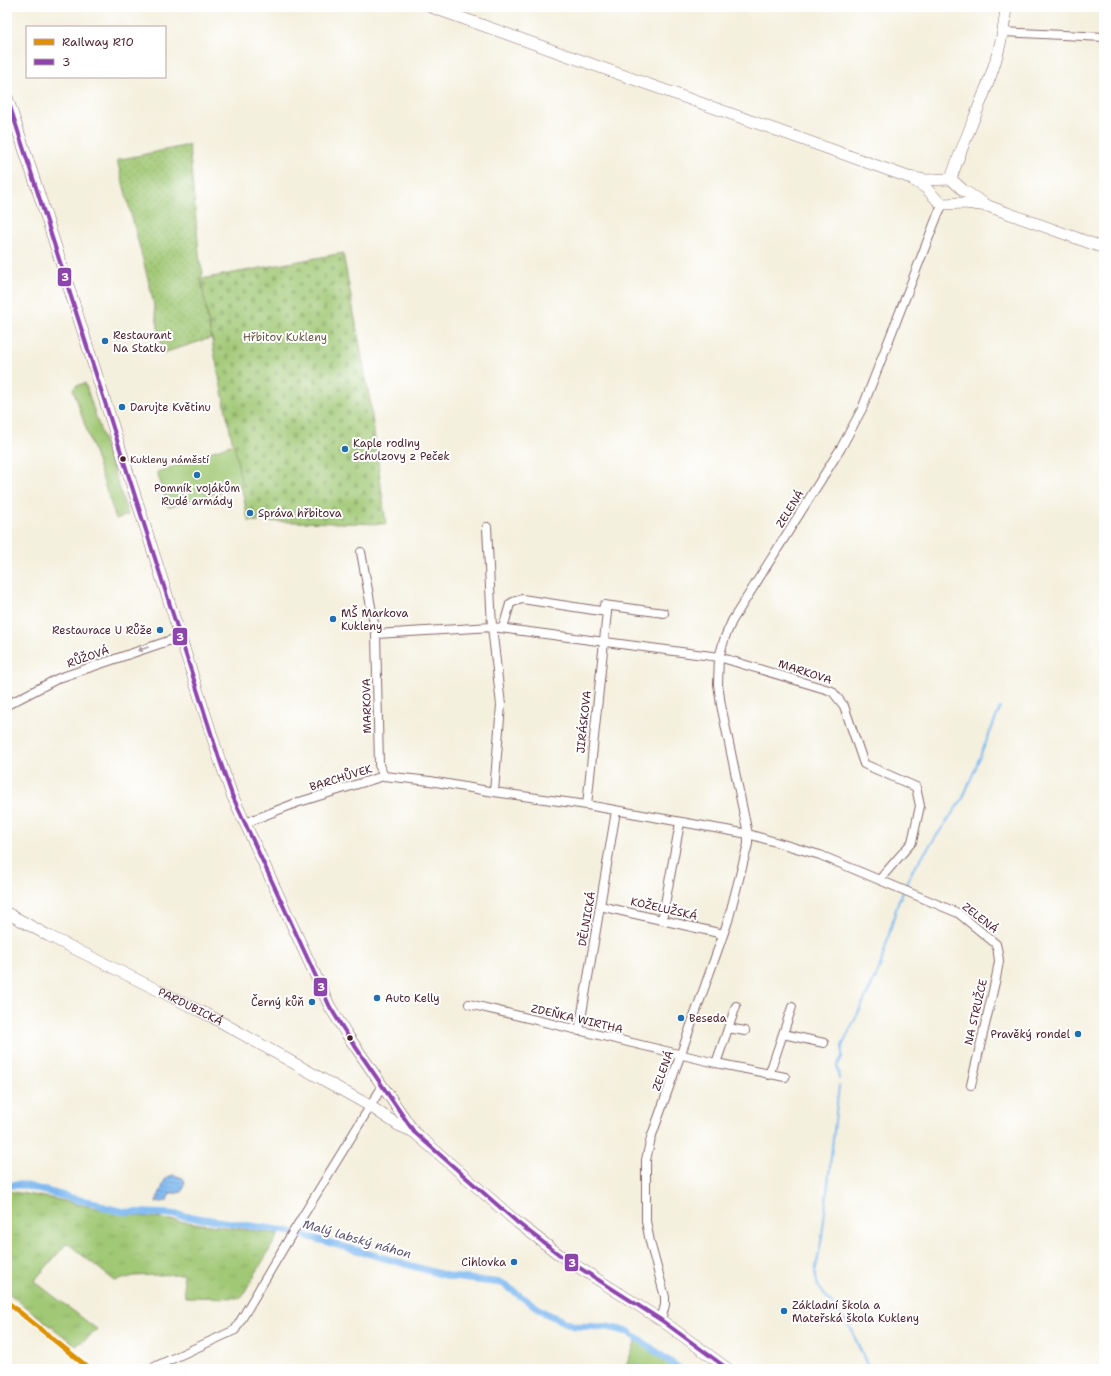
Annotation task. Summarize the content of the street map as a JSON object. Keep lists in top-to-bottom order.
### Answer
{
  "streets": {
    "street": [
      "ZELENÁ",
      "RŮŽOVÁ",
      "MARKOVA",
      "JIRÁSKOVA",
      "BARCHŮVEK",
      "KOŽELUŽSKÁ",
      "DĚLNICKÁ",
      "PARDUBICKÁ",
      "NA STRUŽCE",
      "ZDEŇKA WIRTHA"
    ]
  },
  "crossings": [
    ["ZELENÁ", "MARKOVA"],
    ["ZELENÁ", "KOŽELUŽSKÁ"],
    ["ZELENÁ", "NA STRUŽCE"],
    ["ZELENÁ", "ZDEŇKA WIRTHA"],
    ["MARKOVA", "JIRÁSKOVA"],
    ["MARKOVA", "BARCHŮVEK"],
    ["KOŽELUŽSKÁ", "DĚLNICKÁ"],
    ["DĚLNICKÁ", "ZDEŇKA WIRTHA"]
  ],
  "one_way": ["RŮŽOVÁ"],
  "water": ["Malý labský náhon"],
  "parks": ["Hřbitov Kukleny"],
  "places": [
    "Restaurant Na Statku",
    "Darujte Květinu",
    "Kaple rodiny Schulzovy z Peček",
    "Kukleny náměstí",
    "Pomník vojákům Rudé armády",
    "Správa hřbitova",
    "MŠ Markova Kukleny",
    "Restaurace U Růže",
    "Auto Kelly",
    "Černý kůň",
    "Beseda",
    "Pravěký rondel",
    "Cihlovka",
    "Základní škola a Mateřská škola Kukleny"
  ],
  "lines": ["transit line 3", "rail line R10"],
  "legend": ["Railway R10", "3"]
}
